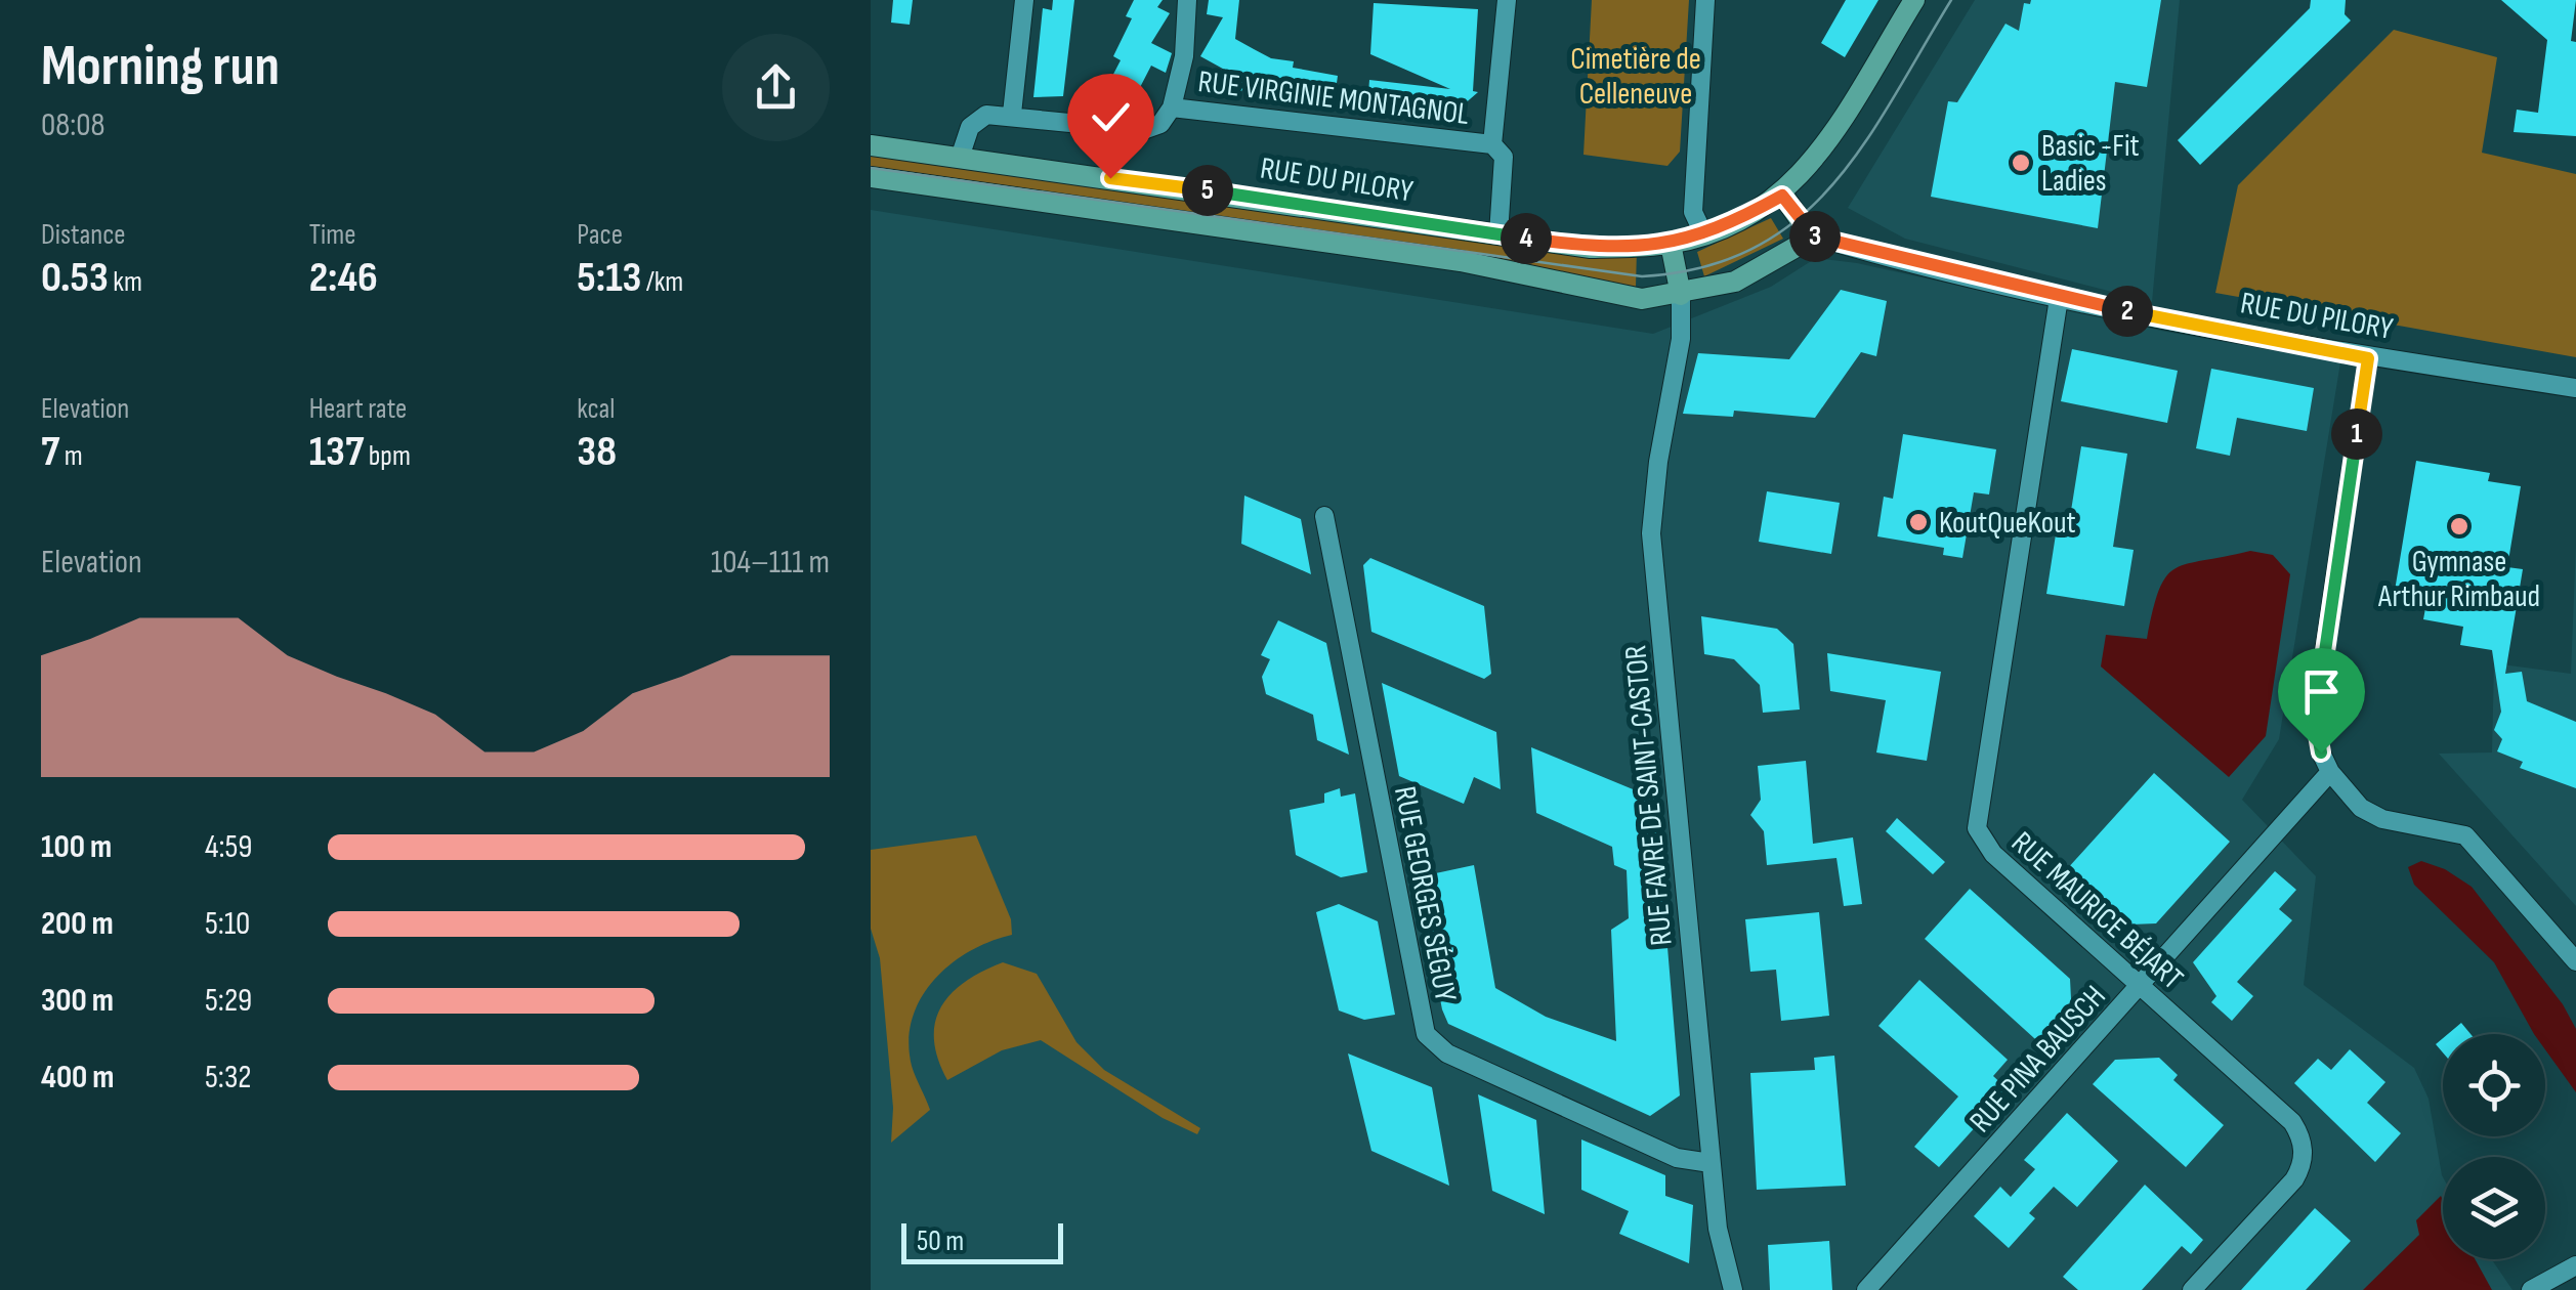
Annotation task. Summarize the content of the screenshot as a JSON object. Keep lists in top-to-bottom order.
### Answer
{
  "streets": {
    "main road": ["RUE DU PILORY"],
    "street": [
      "RUE VIRGINIE MONTAGNOL",
      "RUE FAVRE DE SAINT-CASTOR",
      "RUE GEORGES SÉGUY",
      "RUE MAURICE BÉJART",
      "RUE PINA BAUSCH"
    ]
  },
  "crossings": [
    ["RUE VIRGINIE MONTAGNOL", "RUE DU PILORY"],
    ["RUE DU PILORY", "RUE FAVRE DE SAINT-CASTOR"],
    ["RUE DU PILORY", "RUE MAURICE BÉJART"],
    ["RUE FAVRE DE SAINT-CASTOR", "RUE GEORGES SÉGUY"],
    ["RUE MAURICE BÉJART", "RUE PINA BAUSCH"]
  ],
  "parks": ["Cimetière de Celleneuve"],
  "places": ["Basic -Fit Ladies", "KoutQueKout", "Gymnase Arthur Rimbaud"],
  "scale_bar": "50 m",
  "page": {
    "heading": ["Morning run", "08:08"],
    "pins": [
      "5",
      "3",
      "4",
      "2",
      "1"
    ],
    "stats": [
      ["Distance", "0.53 km"],
      ["Time", "2:46"],
      ["Pace", "5:13 /km"],
      ["Elevation", "7 m"],
      ["Heart rate", "137 bpm"],
      ["kcal", "38"]
    ],
    "chart": ["Elevation", "104–111 m"],
    "list": [
      {
        "name": "100 m",
        "note": "4:59"
      },
      {
        "name": "200 m",
        "note": "5:10"
      },
      {
        "name": "300 m",
        "note": "5:29"
      },
      {
        "name": "400 m",
        "note": "5:32"
      }
    ],
    "scale": "50 m"
  }
}
